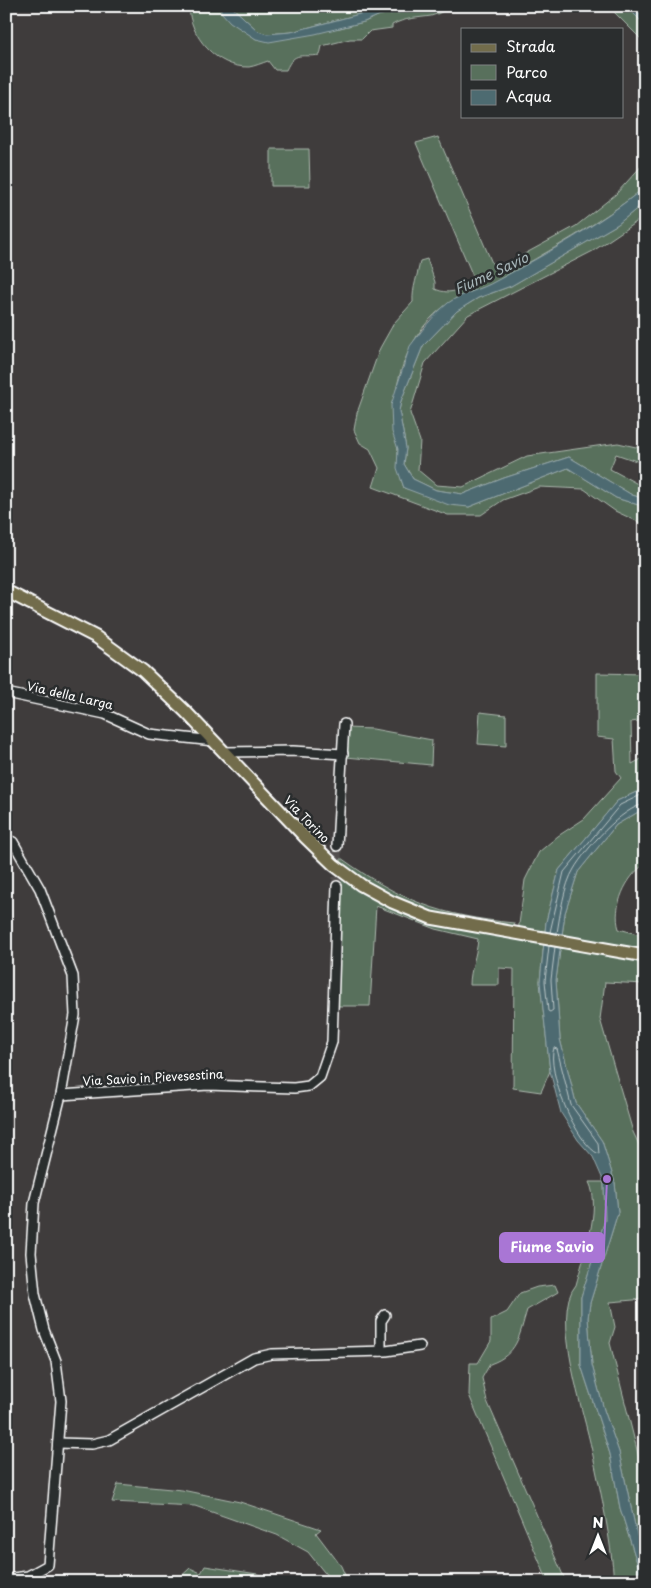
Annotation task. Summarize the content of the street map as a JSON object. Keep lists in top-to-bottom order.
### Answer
{
  "streets": {
    "main road": ["Via Torino"],
    "street": ["Via della Larga", "Via Savio in Pievesestina"]
  },
  "crossings": [
    ["Via della Larga", "Via Torino"]
  ],
  "water": ["Fiume Savio"],
  "places": ["Fiume Savio"],
  "legend": ["Strada", "Parco", "Acqua"],
  "north": "top"
}
